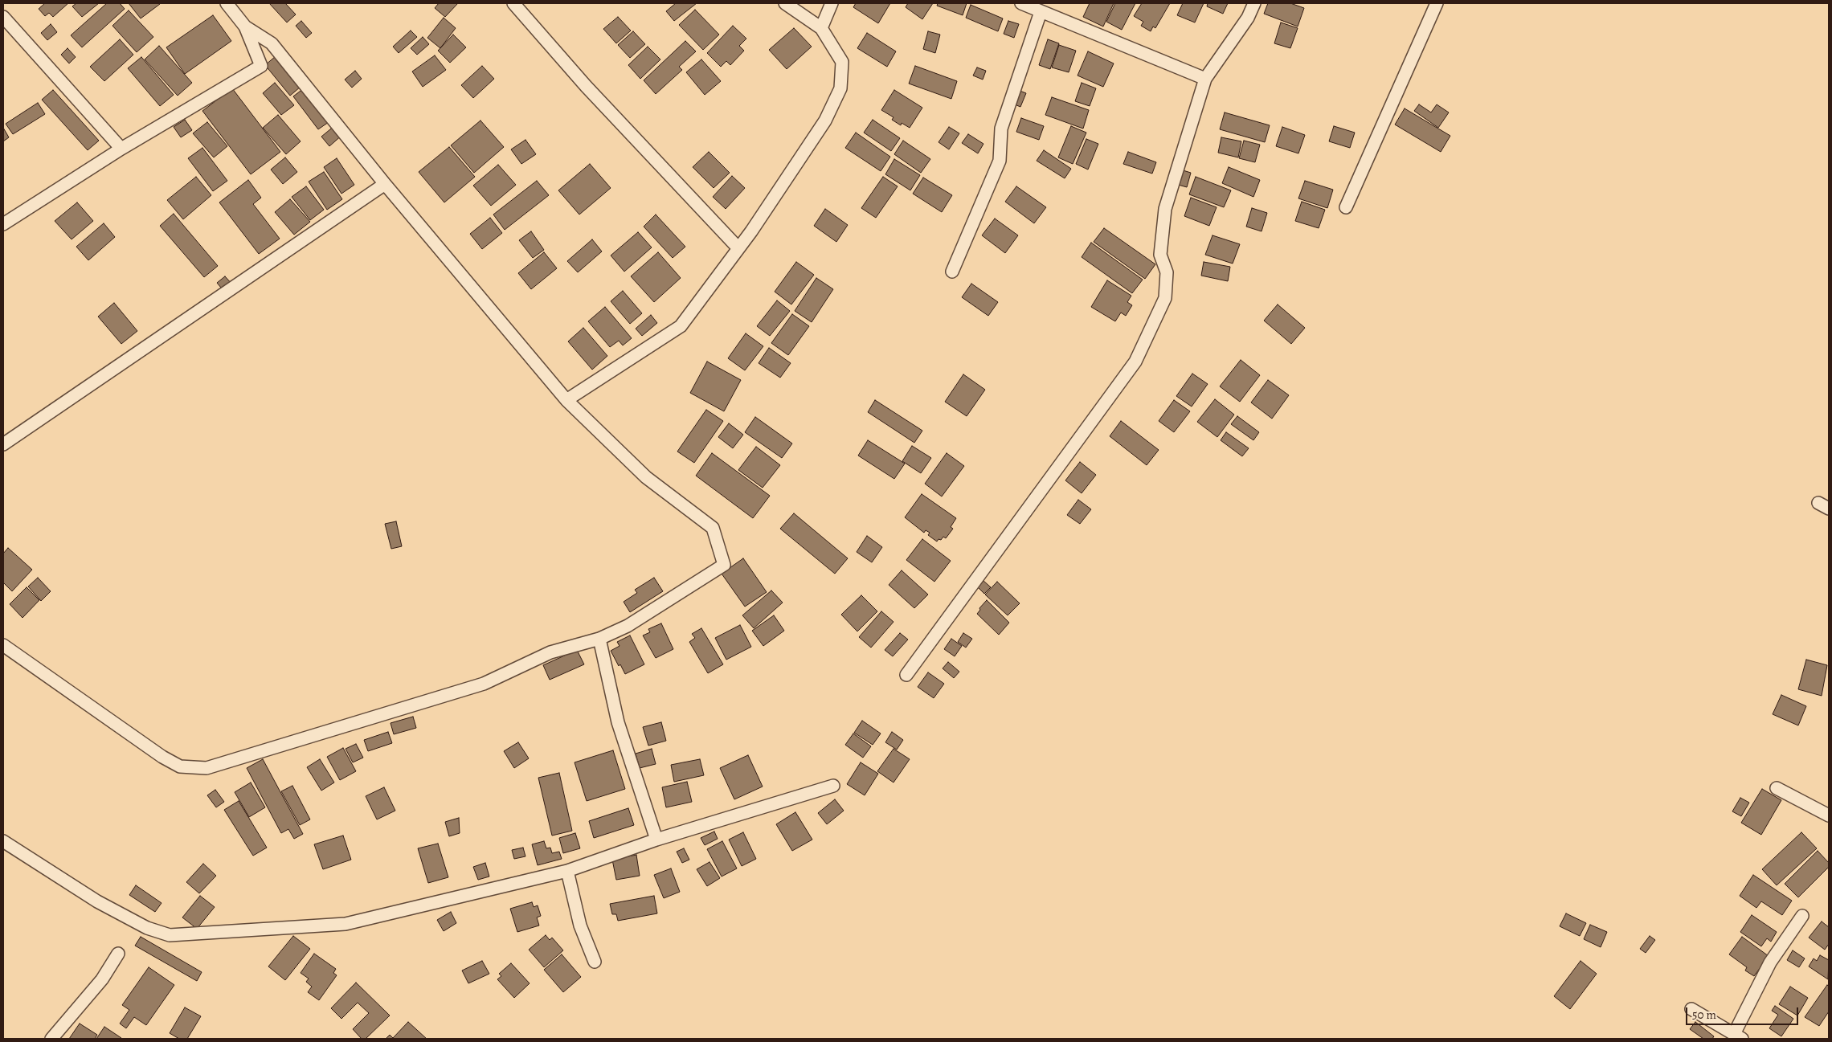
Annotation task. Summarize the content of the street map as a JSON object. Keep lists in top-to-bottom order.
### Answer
{
  "scale_bar": "50 m"
}
